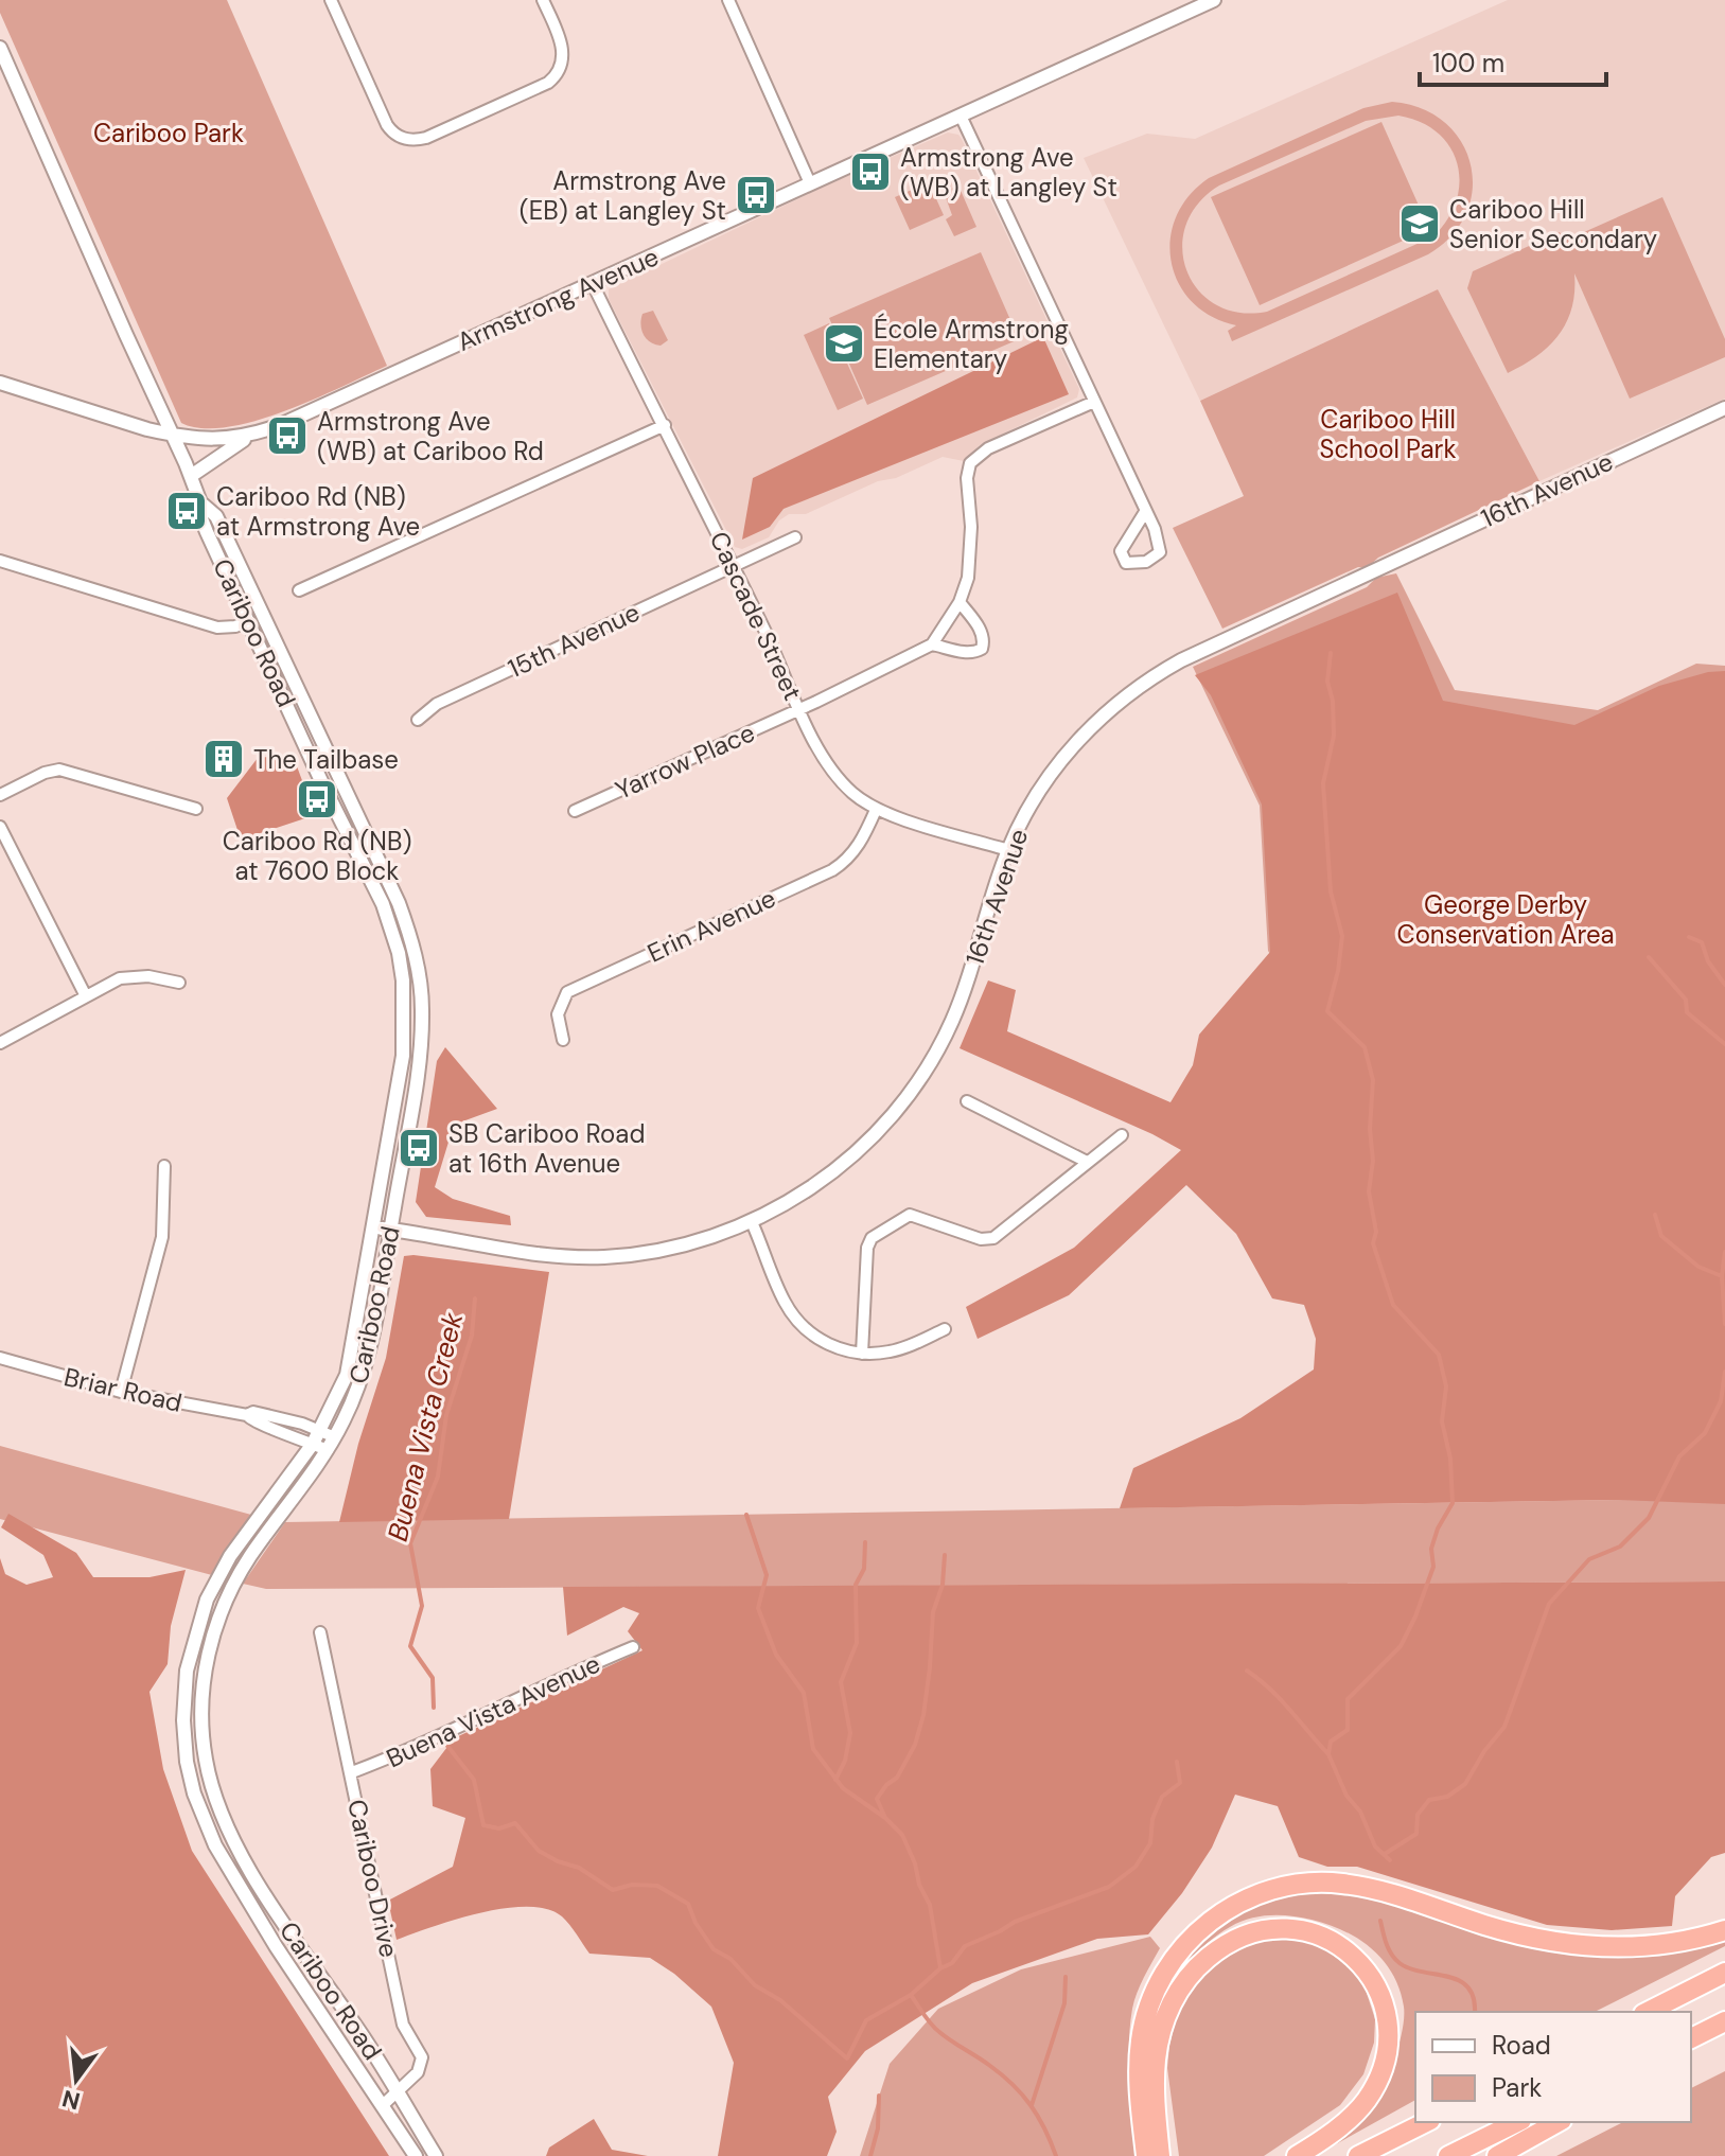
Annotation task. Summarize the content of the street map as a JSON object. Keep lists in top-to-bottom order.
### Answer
{
  "streets": {
    "street": [
      "Armstrong Avenue",
      "16th Avenue",
      "Cascade Street",
      "Cariboo Road",
      "15th Avenue",
      "Yarrow Place",
      "Erin Avenue",
      "Briar Road",
      "Buena Vista Avenue",
      "Cariboo Drive"
    ]
  },
  "crossings": [
    ["Armstrong Avenue", "Cascade Street"],
    ["Armstrong Avenue", "Cariboo Road"],
    ["16th Avenue", "Cascade Street"],
    ["16th Avenue", "Cariboo Road"],
    ["Cascade Street", "15th Avenue"],
    ["Cascade Street", "Yarrow Place"],
    ["Cascade Street", "Erin Avenue"],
    ["Cariboo Road", "Briar Road"],
    ["Cariboo Road", "Cariboo Drive"],
    ["Buena Vista Avenue", "Cariboo Drive"]
  ],
  "water": ["Buena Vista Creek"],
  "parks": ["Cariboo Park", "Cariboo Hill School Park", "George Derby Conservation Area"],
  "places": {
    "bus stop": [
      "Armstrong Ave (WB) at Langley St",
      "Armstrong Ave (EB) at Langley St",
      "Armstrong Ave (WB) at Cariboo Rd",
      "Cariboo Rd (NB) at Armstrong Ave",
      "Cariboo Rd (NB) at 7600 Block",
      "SB Cariboo Road at 16th Avenue"
    ],
    "school or university": ["Cariboo Hill Senior Secondary", "École Armstrong Elementary"],
    "building": ["The Tailbase"]
  },
  "legend": ["Road", "Park"],
  "scale_bar": "100 m",
  "north": "bottom"
}
